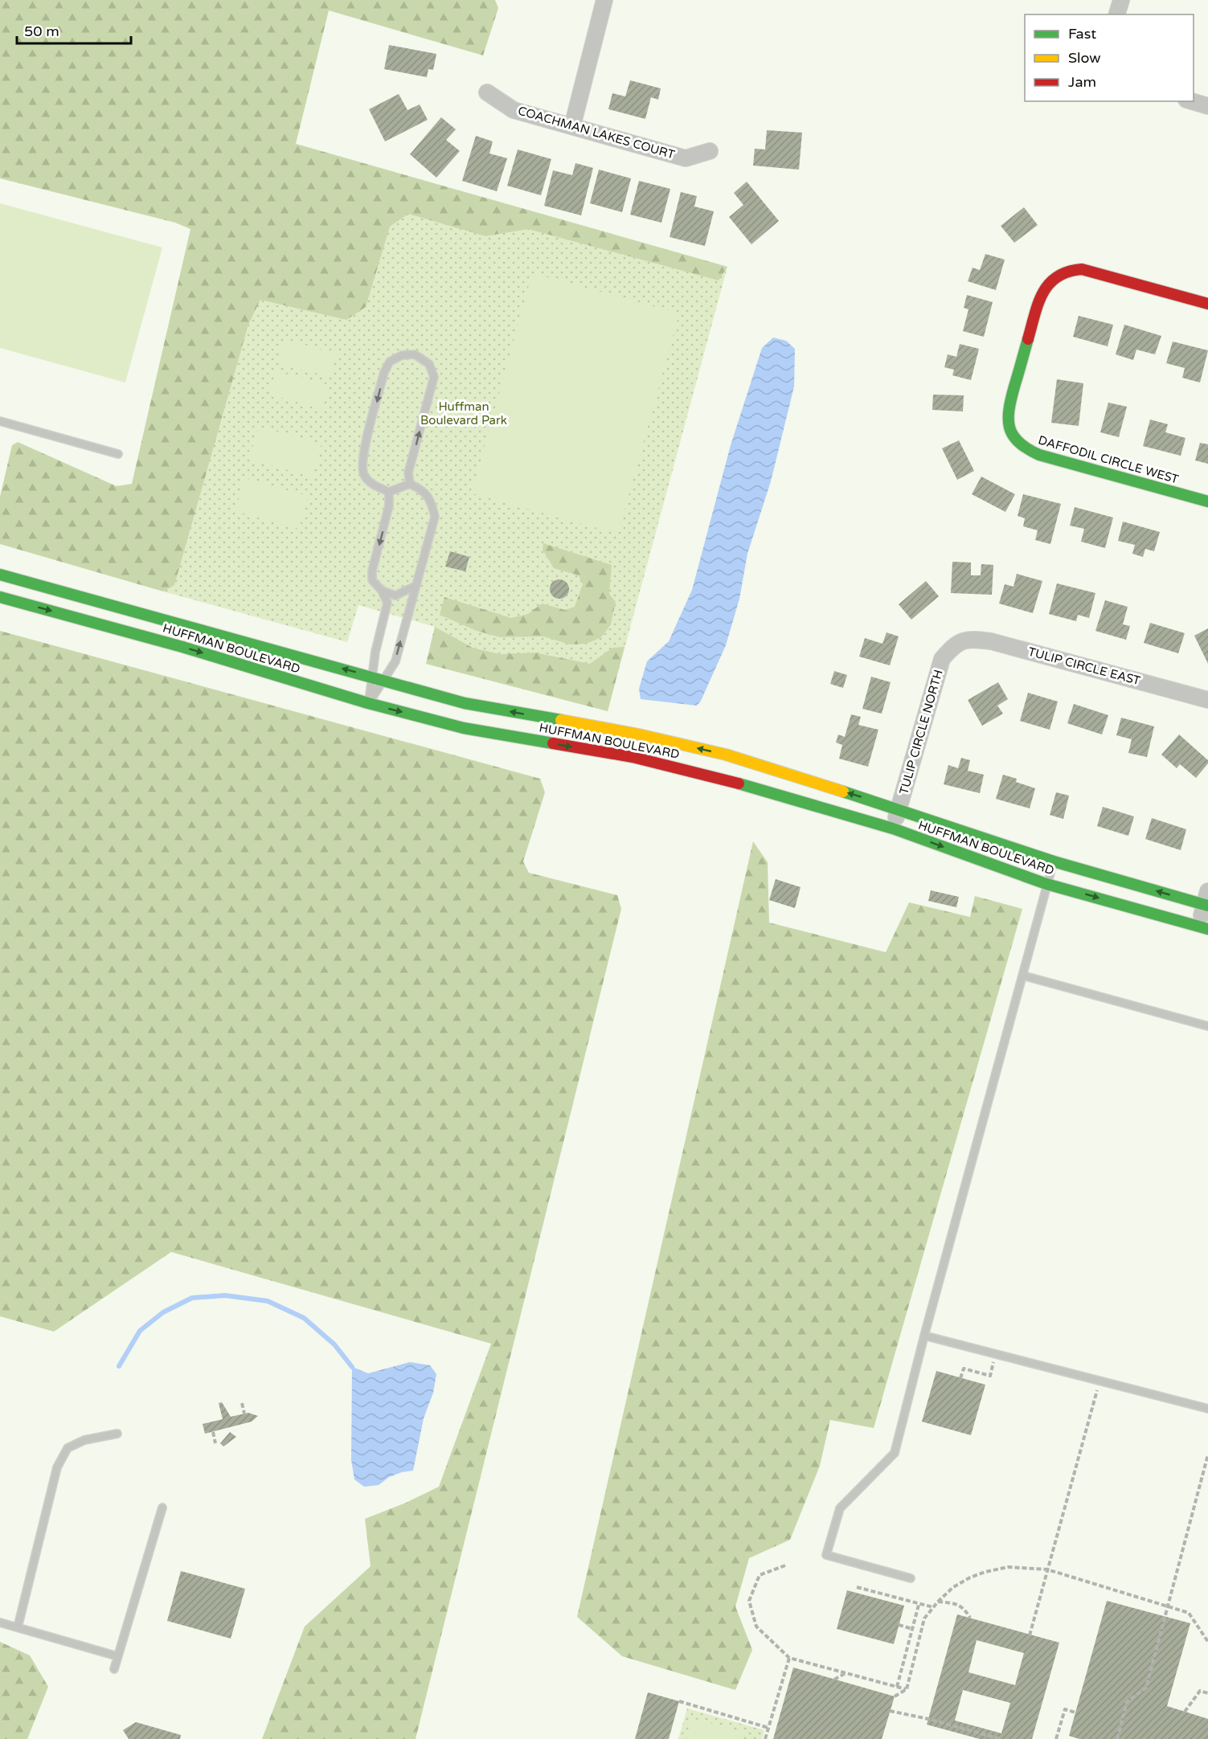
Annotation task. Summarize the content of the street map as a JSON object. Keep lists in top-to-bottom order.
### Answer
{
  "streets": {
    "street": [
      "COACHMAN LAKES COURT",
      "DAFFODIL CIRCLE WEST",
      "HUFFMAN BOULEVARD",
      "TULIP CIRCLE EAST",
      "TULIP CIRCLE NORTH"
    ]
  },
  "crossings": [
    ["HUFFMAN BOULEVARD", "TULIP CIRCLE NORTH"],
    ["TULIP CIRCLE EAST", "TULIP CIRCLE NORTH"]
  ],
  "parks": ["Huffman Boulevard Park"],
  "legend": ["Fast", "Slow", "Jam"],
  "scale_bar": "50 m"
}
